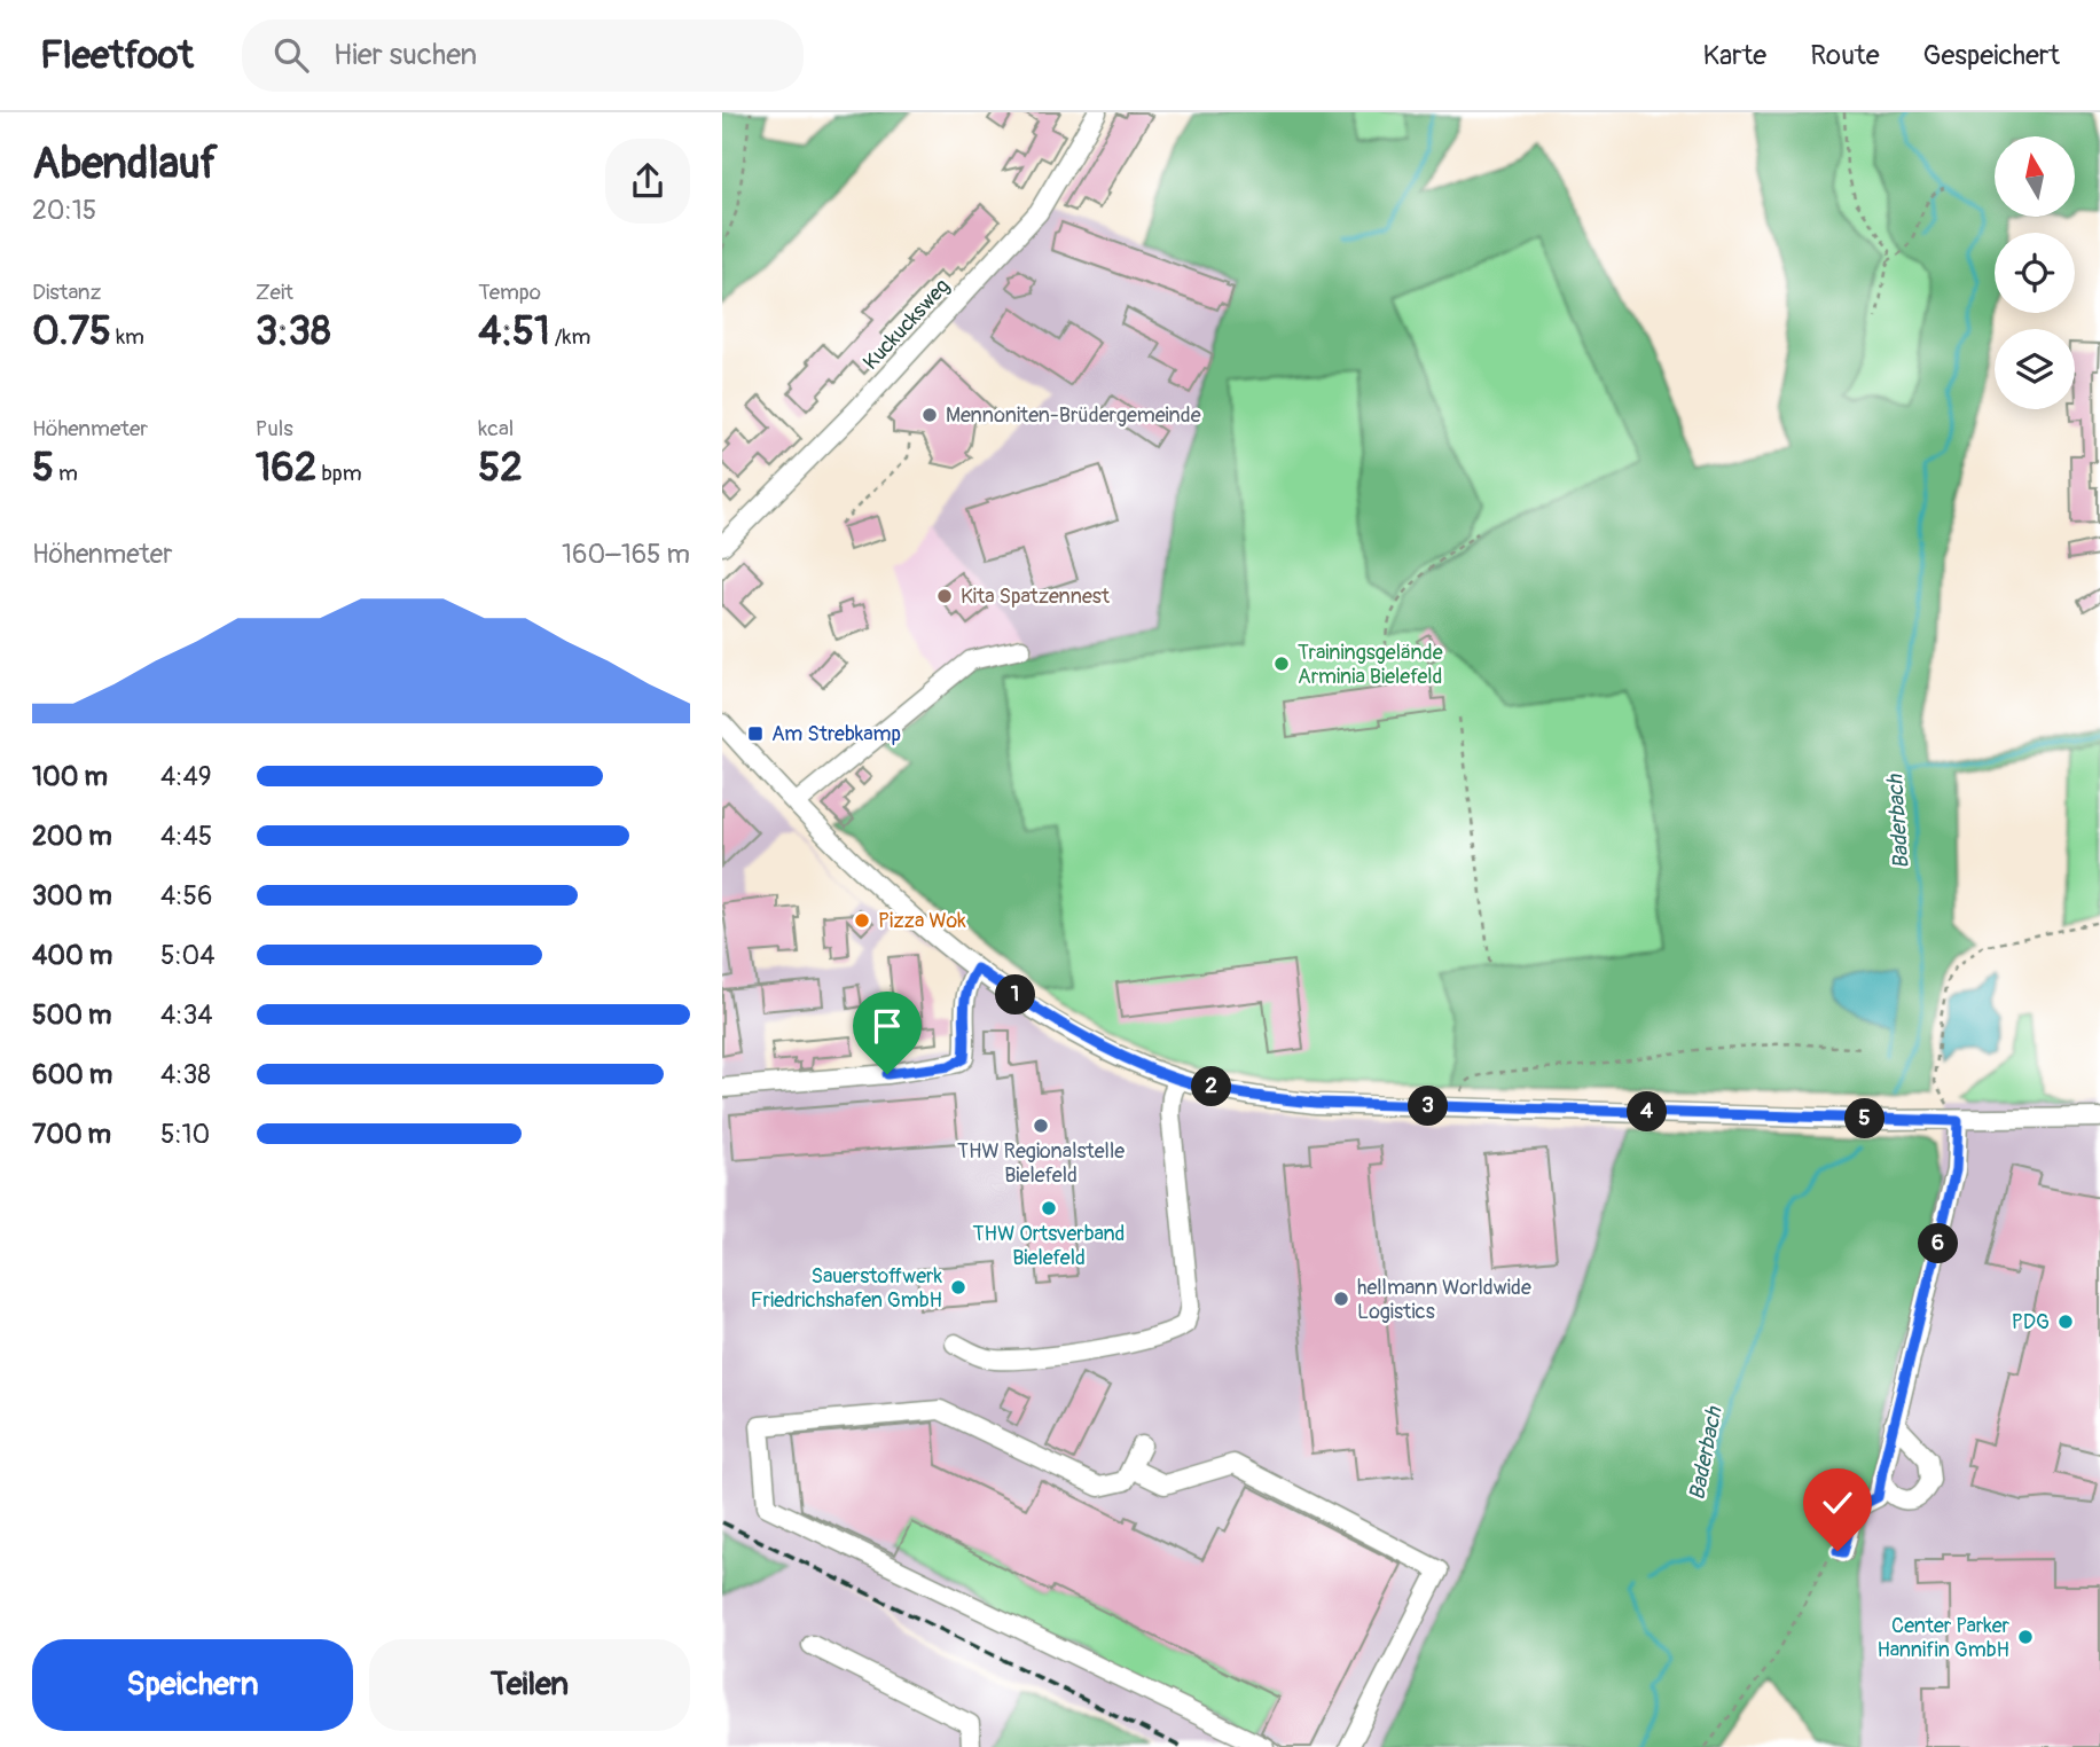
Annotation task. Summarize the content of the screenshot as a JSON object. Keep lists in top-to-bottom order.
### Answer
{
  "streets": {
    "street": ["Kuckucksweg"]
  },
  "water": ["Baderbach"],
  "places": {
    "other": [
      "Mennoniten-Brüdergemeinde",
      "Kita Spatzennest",
      "Trainingsgelände Arminia Bielefeld",
      "Pizza Wok",
      "THW Regionalstelle Bielefeld",
      "THW Ortsverband Bielefeld",
      "Sauerstoffwerk Friedrichshafen GmbH",
      "hellmann Worldwide Logistics",
      "PDG",
      "Center Parker Hannifin GmbH"
    ],
    "transit": ["Am Strebkamp"]
  },
  "north": "top",
  "page": {
    "header": "Fleetfoot",
    "search": "Hier suchen",
    "nav": ["Karte", "Route", "Gespeichert"],
    "heading": ["Abendlauf", "20:15"],
    "stats": [
      ["Distanz", "0.75 km"],
      ["Zeit", "3:38"],
      ["Tempo", "4:51 /km"],
      ["Höhenmeter", "5 m"],
      ["Puls", "162 bpm"],
      ["kcal", "52"]
    ],
    "chart": ["Höhenmeter", "160–165 m"],
    "list": [
      {
        "name": "100 m",
        "note": "4:49"
      },
      {
        "name": "200 m",
        "note": "4:45"
      },
      {
        "name": "300 m",
        "note": "4:56"
      },
      {
        "name": "400 m",
        "note": "5:04"
      },
      {
        "name": "500 m",
        "note": "4:34"
      },
      {
        "name": "600 m",
        "note": "4:38"
      },
      {
        "name": "700 m",
        "note": "5:10"
      }
    ],
    "pins": [
      "1",
      "2",
      "3",
      "4",
      "5",
      "6"
    ],
    "buttons": ["Speichern", "Teilen"]
  }
}
